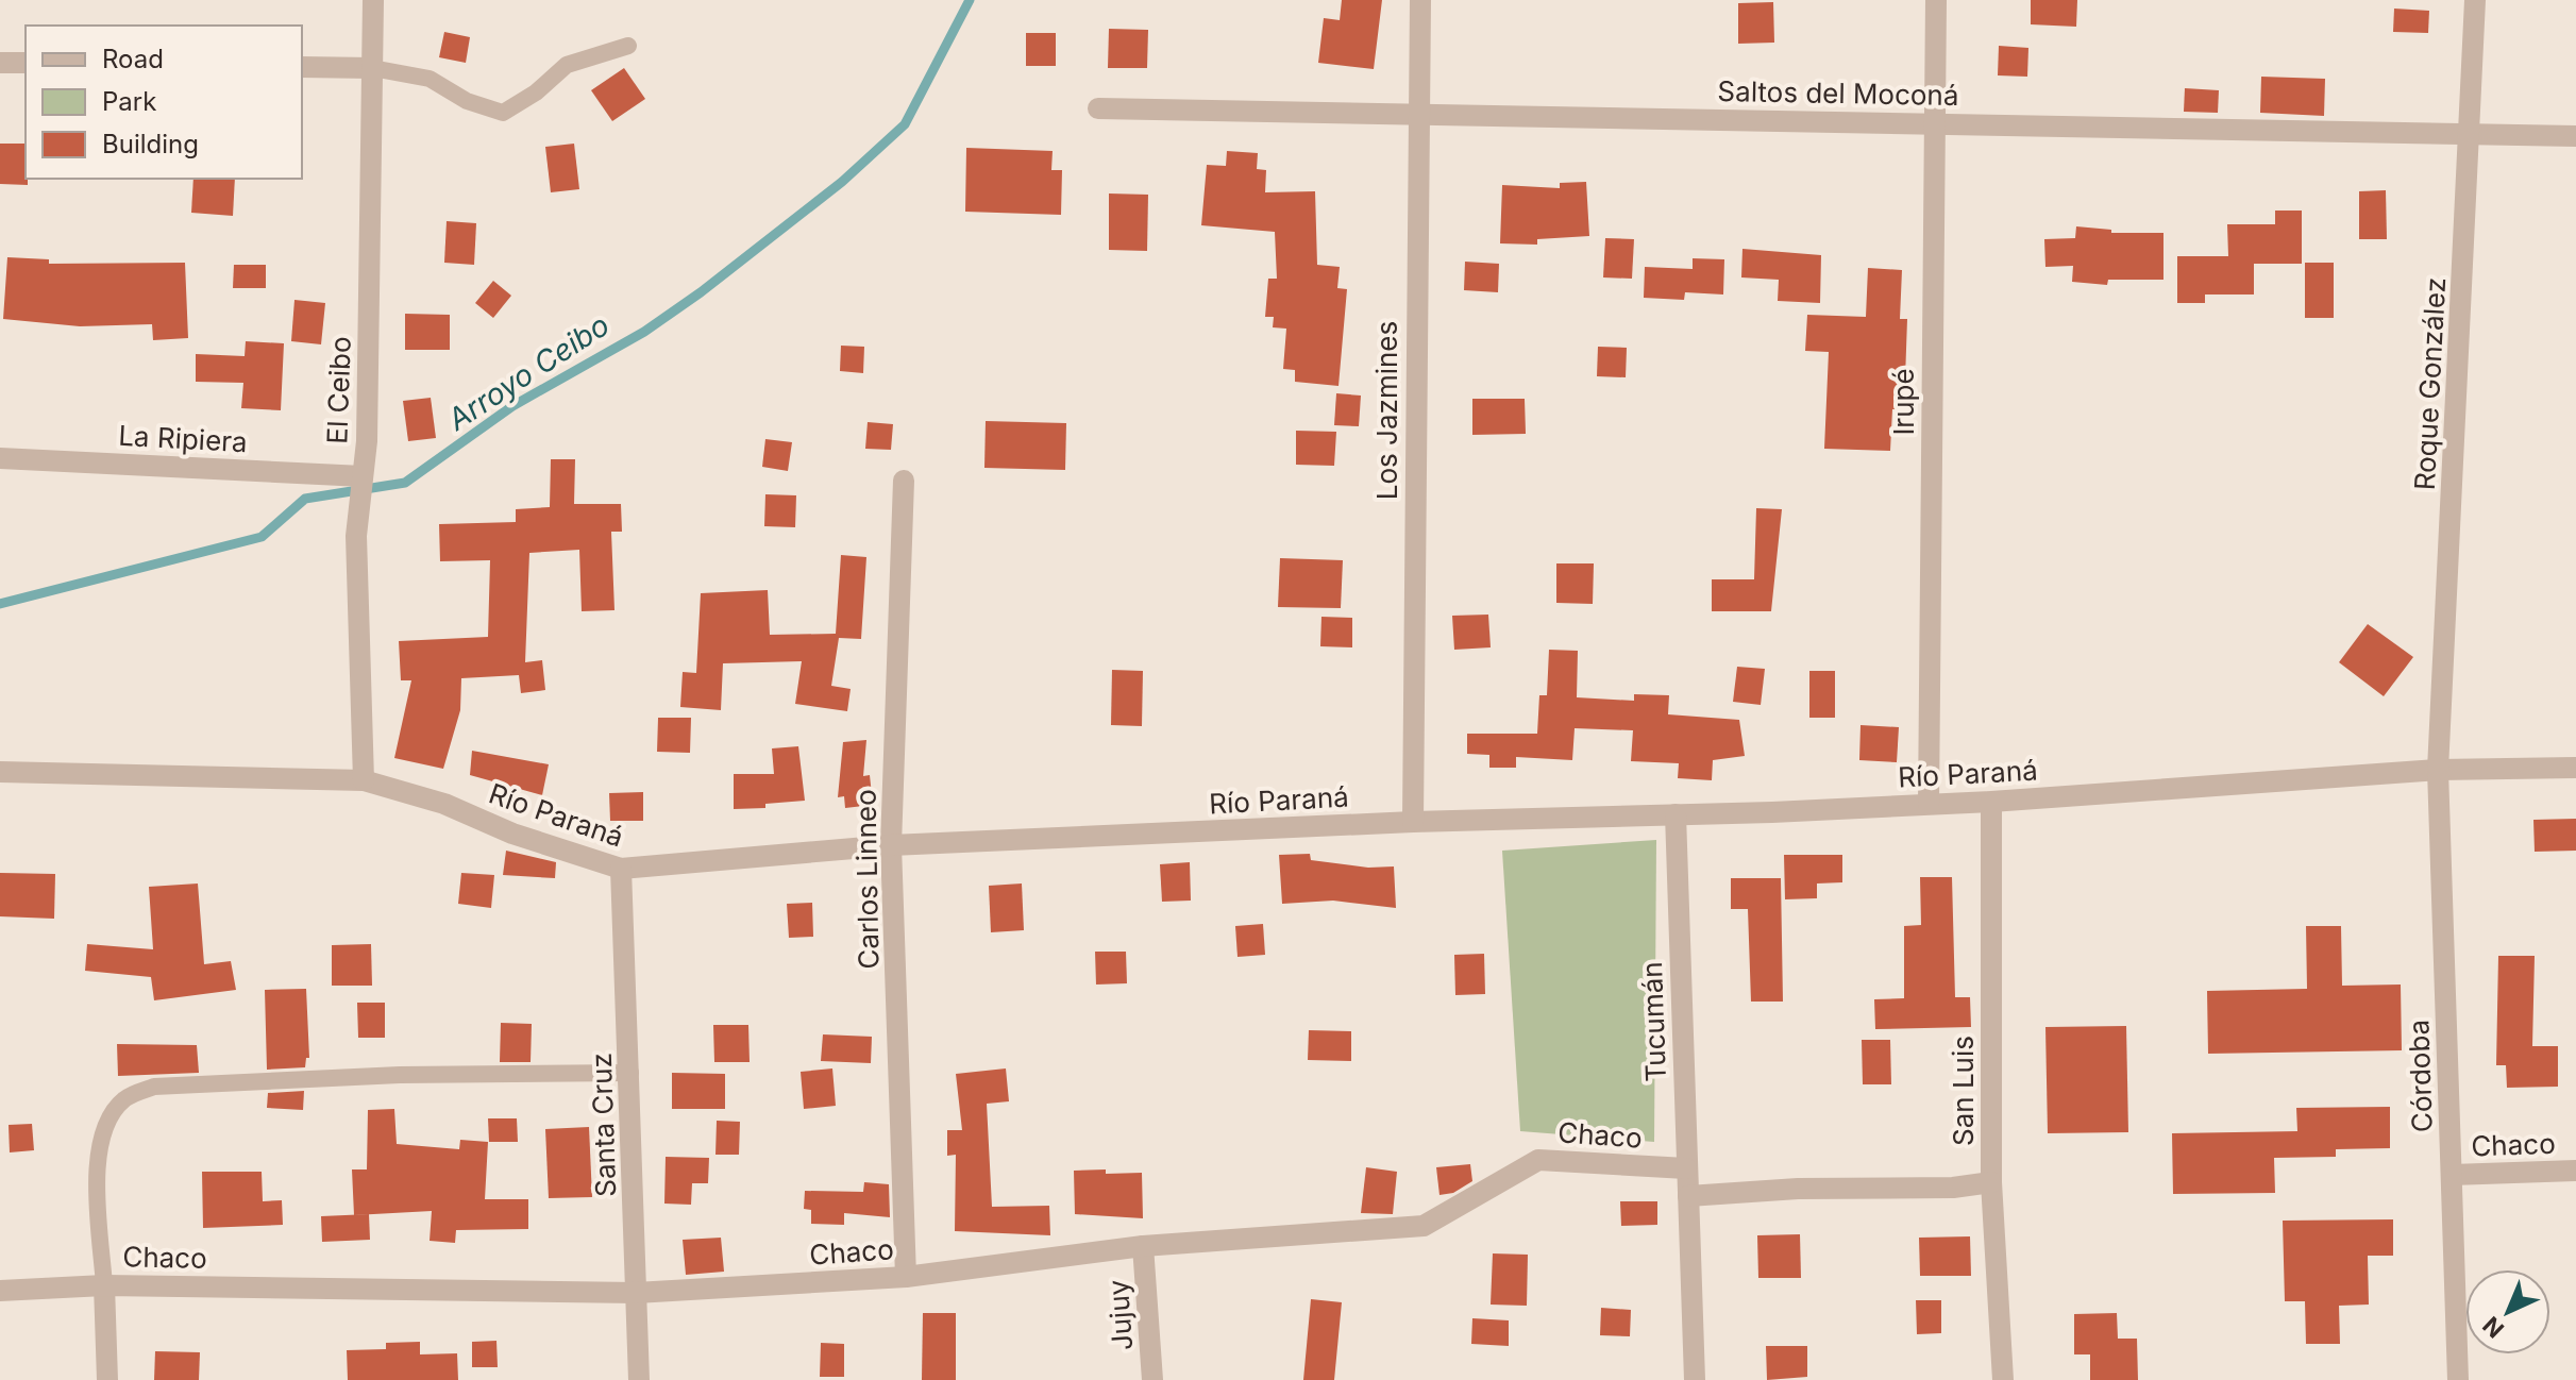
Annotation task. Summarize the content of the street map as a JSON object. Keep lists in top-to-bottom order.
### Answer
{
  "streets": {
    "street": [
      "Saltos del Moconá",
      "Roque González",
      "El Ceibo",
      "Irupé",
      "Los Jazmines",
      "La Ripiera",
      "Río Paraná",
      "Carlos Linneo",
      "Tucumán",
      "Córdoba",
      "San Luis",
      "Santa Cruz",
      "Chaco",
      "Jujuy"
    ]
  },
  "crossings": [
    ["Saltos del Moconá", "Roque González"],
    ["Saltos del Moconá", "Irupé"],
    ["Saltos del Moconá", "Los Jazmines"],
    ["Roque González", "Río Paraná"],
    ["Roque González", "Córdoba"],
    ["El Ceibo", "La Ripiera"],
    ["El Ceibo", "Río Paraná"],
    ["Irupé", "Río Paraná"],
    ["Los Jazmines", "Río Paraná"],
    ["Río Paraná", "Carlos Linneo"],
    ["Río Paraná", "Tucumán"],
    ["Río Paraná", "Córdoba"],
    ["Río Paraná", "San Luis"],
    ["Río Paraná", "Santa Cruz"],
    ["Carlos Linneo", "Chaco"],
    ["Tucumán", "Chaco"],
    ["Córdoba", "Chaco"],
    ["Santa Cruz", "Chaco"],
    ["Chaco", "Jujuy"]
  ],
  "water": ["Arroyo Ceibo"],
  "legend": ["Road", "Park", "Building"],
  "north": "bottom left"
}
